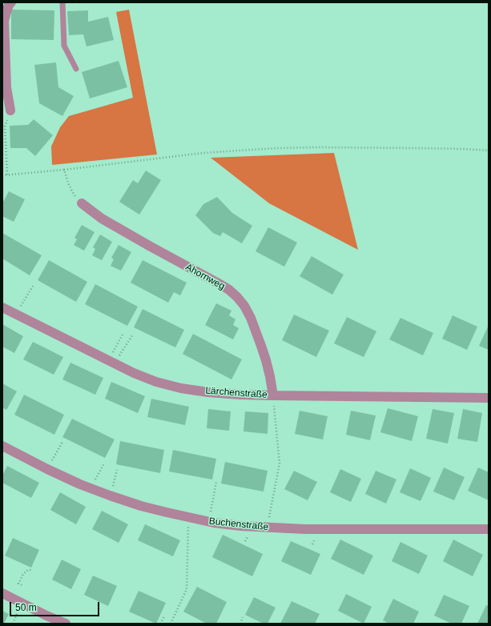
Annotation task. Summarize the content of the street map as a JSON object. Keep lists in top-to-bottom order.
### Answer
{
  "streets": {
    "street": ["Ahornweg", "Lärchenstraße", "Buchenstraße"]
  },
  "crossings": [
    ["Ahornweg", "Lärchenstraße"]
  ],
  "scale_bar": "50 m"
}
